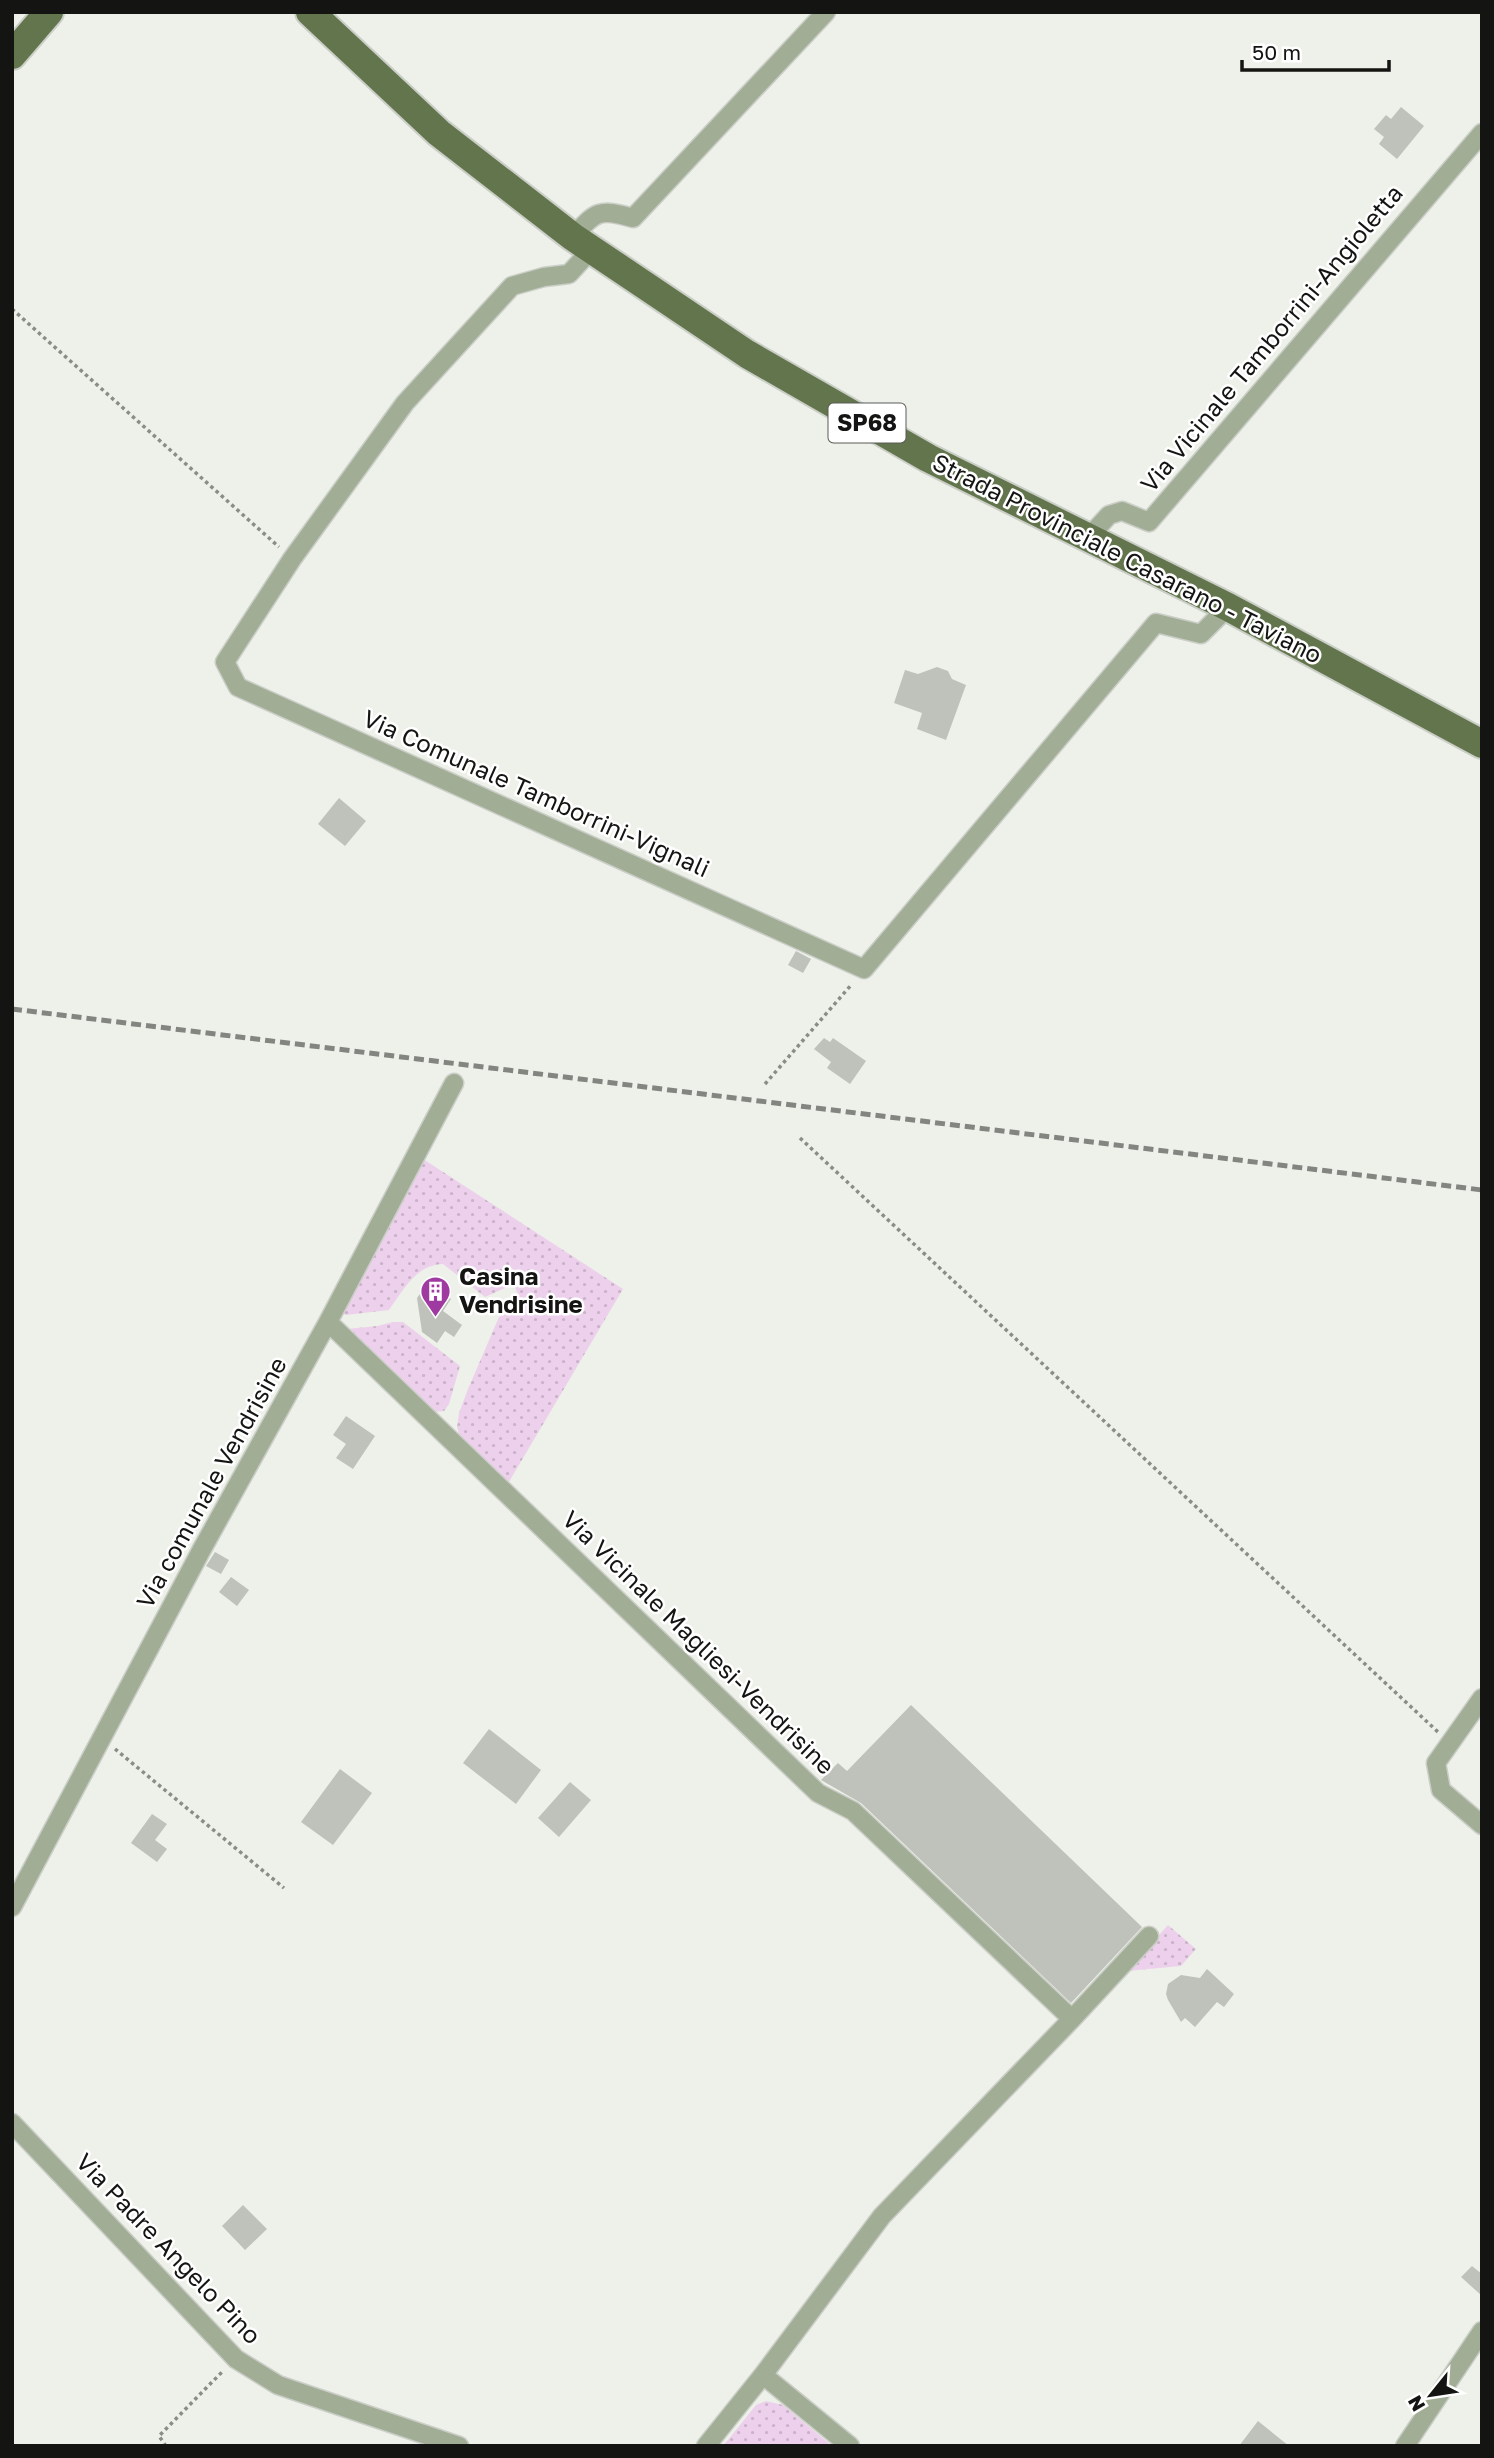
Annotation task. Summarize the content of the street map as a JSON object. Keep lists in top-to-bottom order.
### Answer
{
  "streets": {
    "main road": ["SP68", "Strada Provinciale Casarano - Taviano"],
    "street": [
      "Via Vicinale Tamborrini-Angioletta",
      "Via Comunale Tamborrini-Vignali",
      "Via comunale Vendrisine",
      "Via Vicinale Magliesi-Vendrisine",
      "Via Padre Angelo Pino"
    ]
  },
  "crossings": [
    ["Via Vicinale Tamborrini-Angioletta", "Strada Provinciale Casarano - Taviano"],
    ["Strada Provinciale Casarano - Taviano", "Via Comunale Tamborrini-Vignali"],
    ["Via comunale Vendrisine", "Via Vicinale Magliesi-Vendrisine"]
  ],
  "places": {
    "building": ["Casina Vendrisine"]
  },
  "scale_bar": "50 m",
  "north": "bottom left"
}
